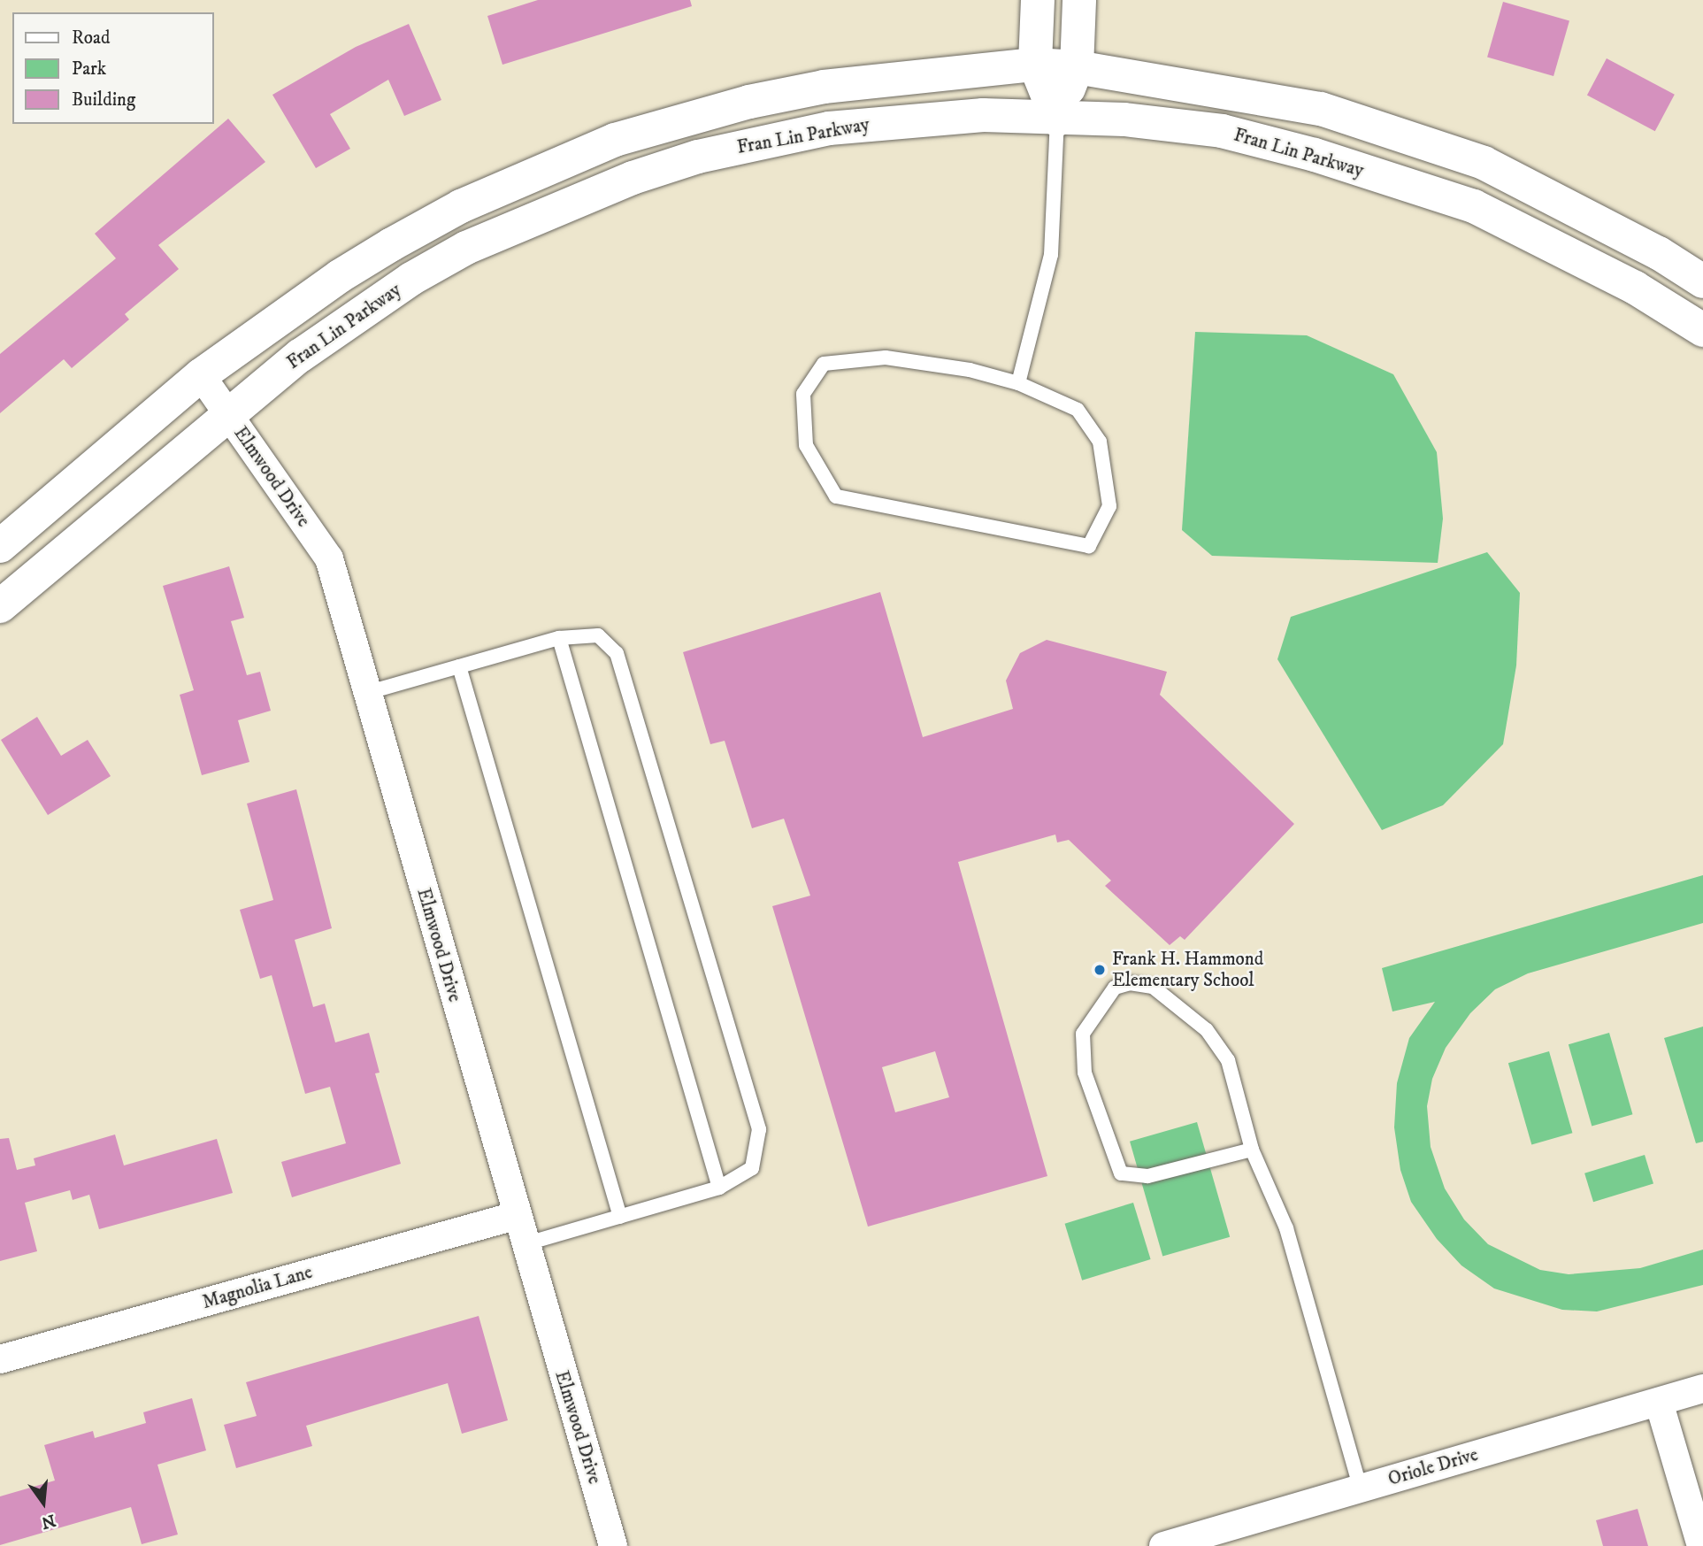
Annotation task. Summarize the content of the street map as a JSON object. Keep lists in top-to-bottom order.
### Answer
{
  "streets": {
    "street": [
      "Fran Lin Parkway",
      "Elmwood Drive",
      "Magnolia Lane",
      "Oriole Drive"
    ]
  },
  "crossings": [
    ["Fran Lin Parkway", "Elmwood Drive"],
    ["Elmwood Drive", "Magnolia Lane"]
  ],
  "places": ["Frank H. Hammond Elementary School"],
  "legend": ["Road", "Park", "Building"],
  "north": "bottom"
}
